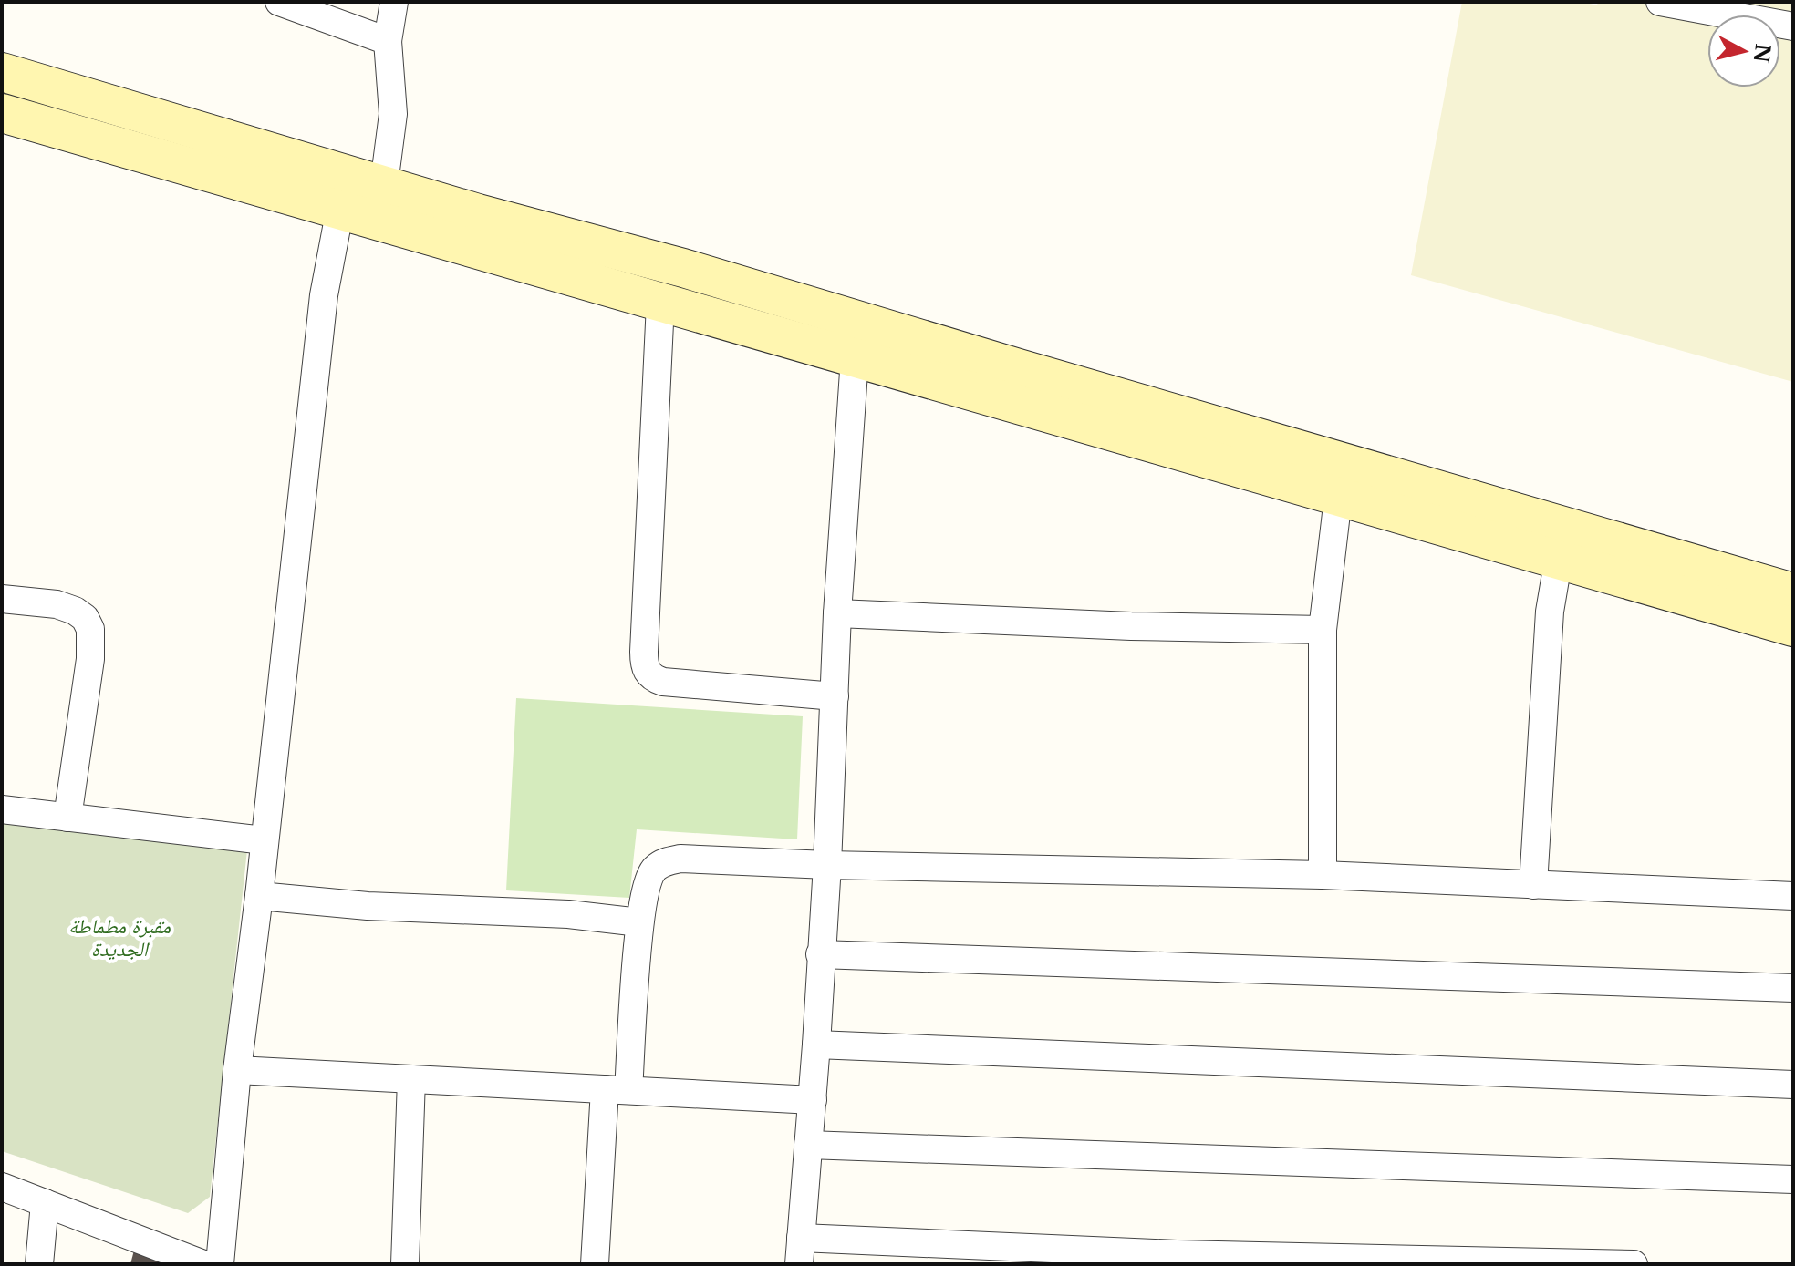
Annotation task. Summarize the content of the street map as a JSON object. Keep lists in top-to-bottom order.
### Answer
{
  "parks": ["مقبرة مطماطة الجديدة"],
  "north": "right"
}
